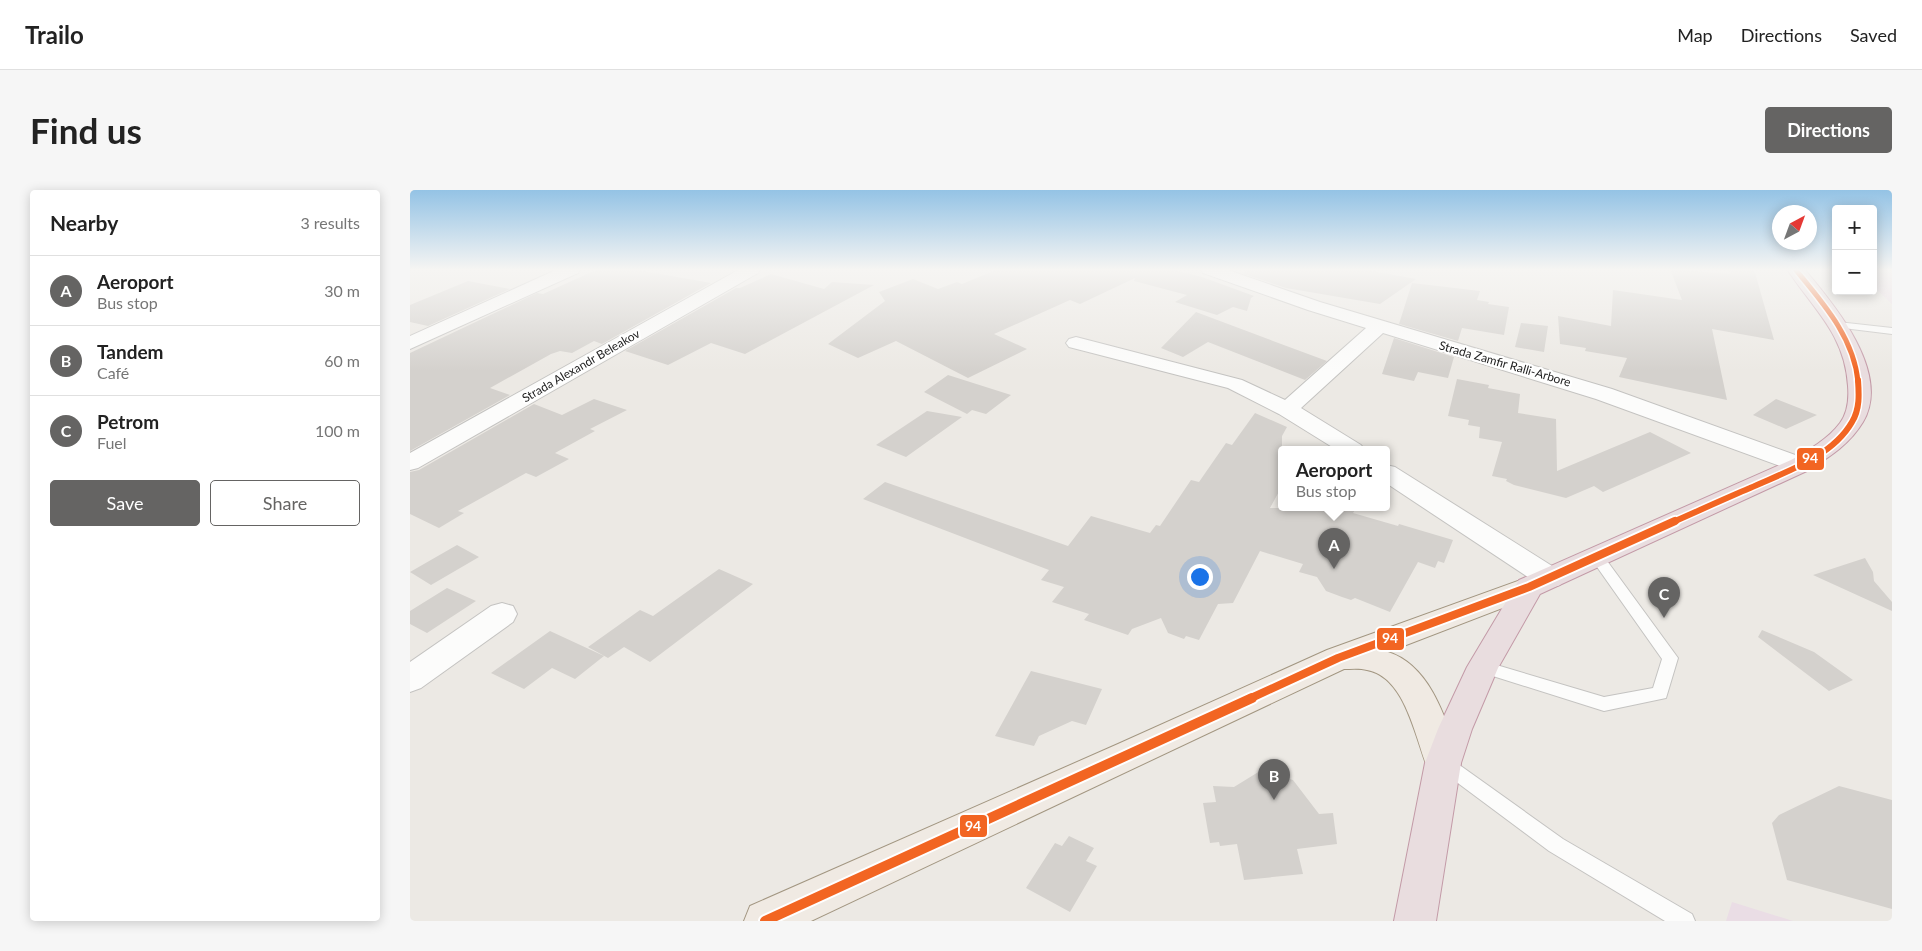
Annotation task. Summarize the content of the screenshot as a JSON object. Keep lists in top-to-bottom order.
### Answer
{
  "streets": {
    "street": ["Strada Zamfir Ralli-Arbore", "Strada Alexandr Beleakov"]
  },
  "lines": ["transit line 94"],
  "north": "top right",
  "page": {
    "header": "Trailo",
    "nav": ["Map", "Directions", "Saved"],
    "buttons": [
      "Directions",
      ["Save", "Share"]
    ],
    "title": "Find us",
    "heading": ["Nearby", "3 results"],
    "map_buttons": ["+", "−"],
    "list": [
      {
        "mark": "A",
        "name": "Aeroport",
        "note": "Bus stop",
        "value": "30 m"
      },
      {
        "mark": "B",
        "name": "Tandem",
        "note": "Café",
        "value": "60 m"
      },
      {
        "mark": "C",
        "name": "Petrom",
        "note": "Fuel",
        "value": "100 m"
      }
    ],
    "popup": ["Aeroport", "Bus stop"],
    "pins": ["A", "C", "B"]
  }
}
